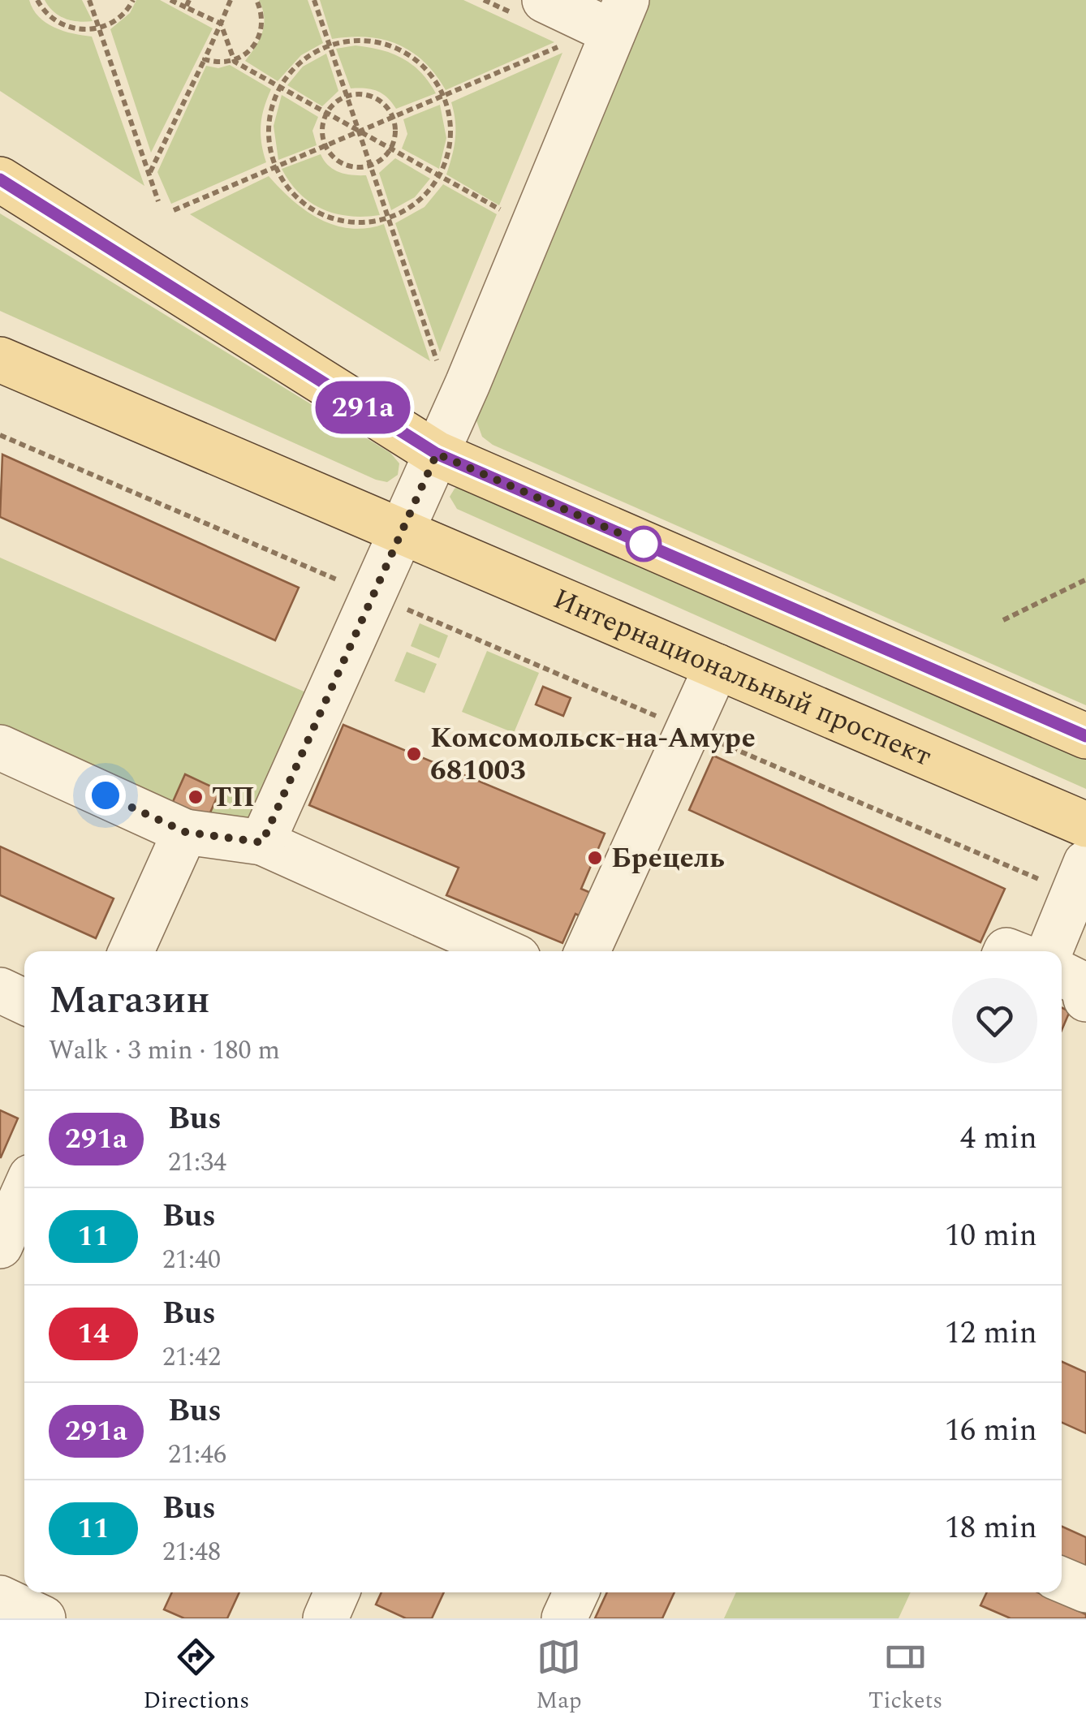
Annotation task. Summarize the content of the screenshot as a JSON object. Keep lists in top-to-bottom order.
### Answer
{
  "streets": {
    "main road": ["Интернациональный проспект"]
  },
  "places": ["Комсомольск-на-Амуре 681003", "ТП", "Брецель"],
  "lines": ["bus line 291а"],
  "page": {
    "on_map": "291а",
    "heading": ["Магазин", "Walk · 3 min · 180 m"],
    "list": [
      {
        "mark": "291а",
        "name": "Bus",
        "note": "21:34",
        "value": "4 min"
      },
      {
        "mark": "11",
        "name": "Bus",
        "note": "21:40",
        "value": "10 min"
      },
      {
        "mark": "14",
        "name": "Bus",
        "note": "21:42",
        "value": "12 min"
      },
      {
        "mark": "291а",
        "name": "Bus",
        "note": "21:46",
        "value": "16 min"
      },
      {
        "mark": "11",
        "name": "Bus",
        "note": "21:48",
        "value": "18 min"
      }
    ],
    "tabs": ["Directions", "Map", "Tickets"]
  }
}
